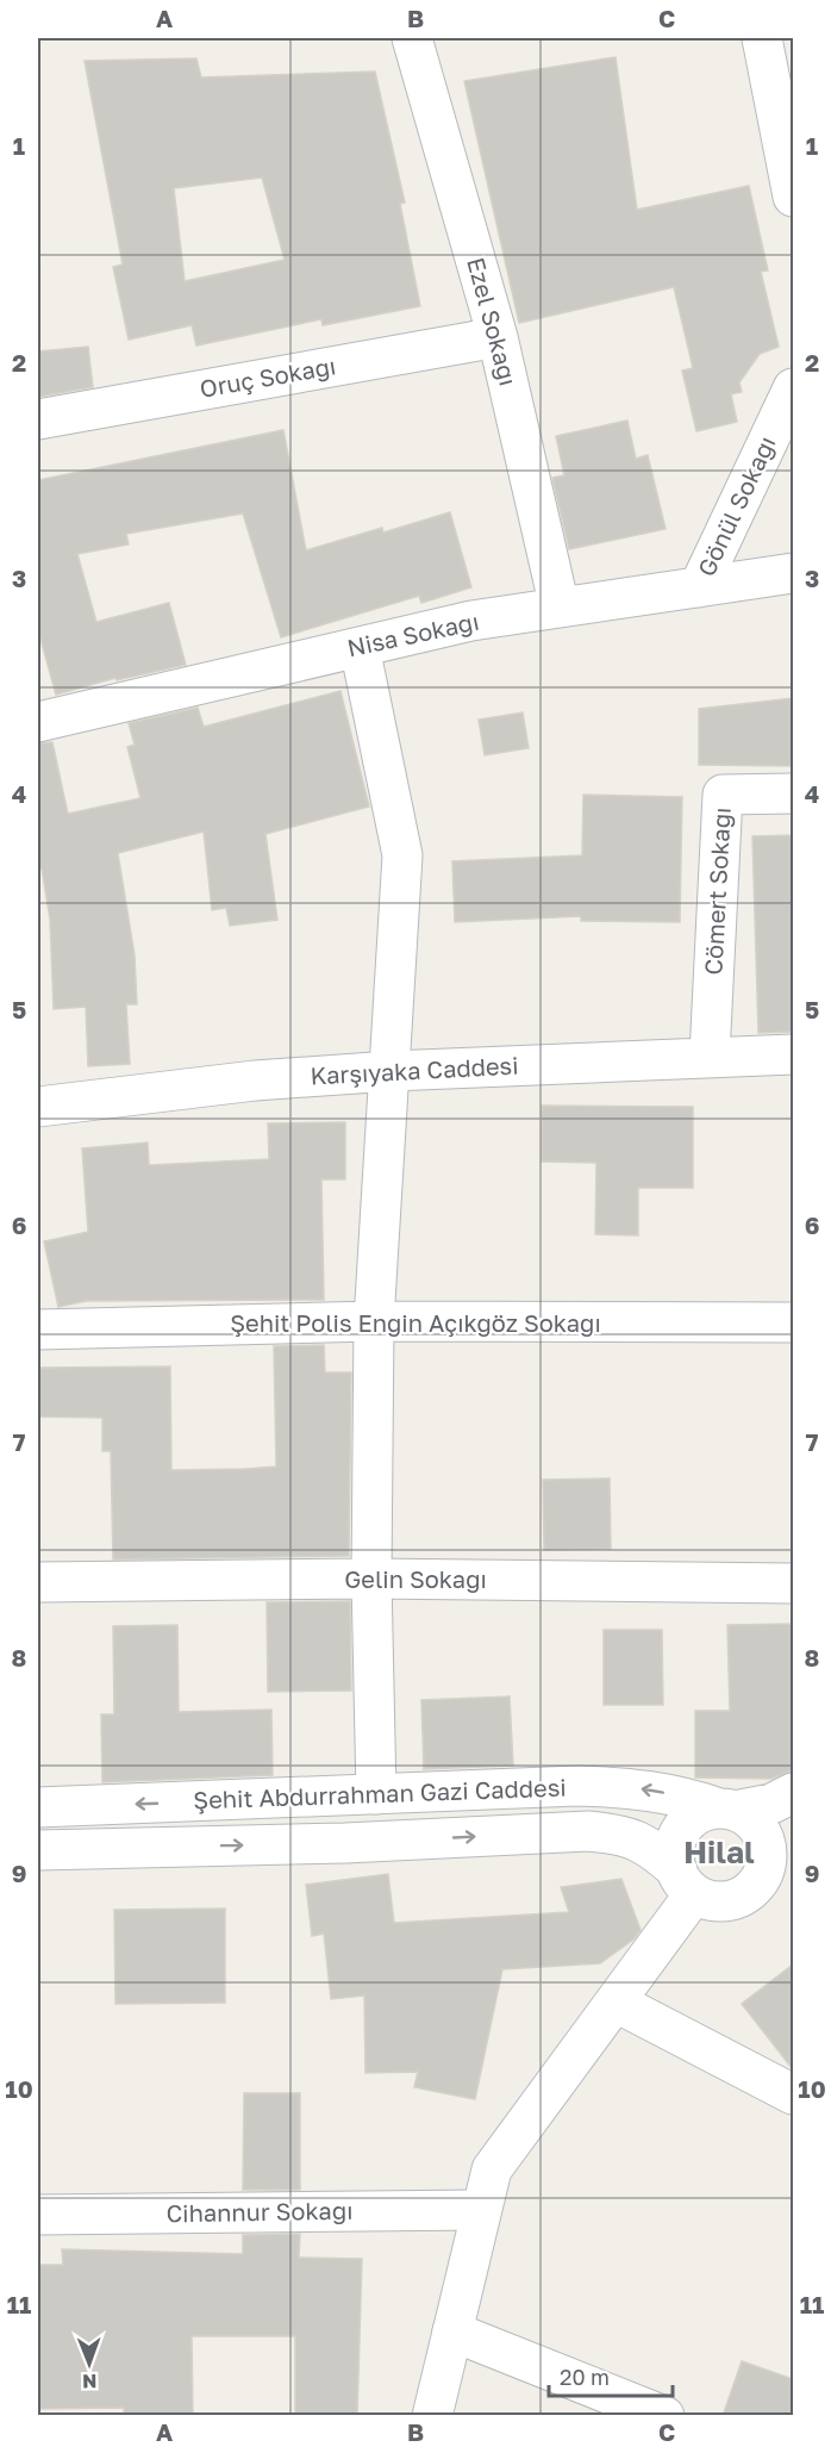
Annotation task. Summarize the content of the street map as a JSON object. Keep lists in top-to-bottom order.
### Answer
{
  "streets": {
    "street": [
      "Ezel Sokağı",
      "Oruç Sokağı",
      "Gönül Sokağı",
      "Nisa Sokağı",
      "Cömert Sokağı",
      "Karşıyaka Caddesi",
      "Şehit Polis Engin Açıkgöz Sokağı",
      "Gelin Sokağı",
      "Şehit Abdurrahman Gazi Caddesi",
      "Cihannur Sokağı"
    ]
  },
  "crossings": [
    ["Ezel Sokağı", "Oruç Sokağı"],
    ["Ezel Sokağı", "Nisa Sokağı"],
    ["Gönül Sokağı", "Nisa Sokağı"],
    ["Cömert Sokağı", "Karşıyaka Caddesi"]
  ],
  "districts": ["Hilal"],
  "scale_bar": "20 m",
  "north": "bottom",
  "grid": {
    "columns": ["A", "B", "C"],
    "rows": [
      "1",
      "2",
      "3",
      "4",
      "5",
      "6",
      "7",
      "8",
      "9",
      "10",
      "11"
    ]
  }
}
